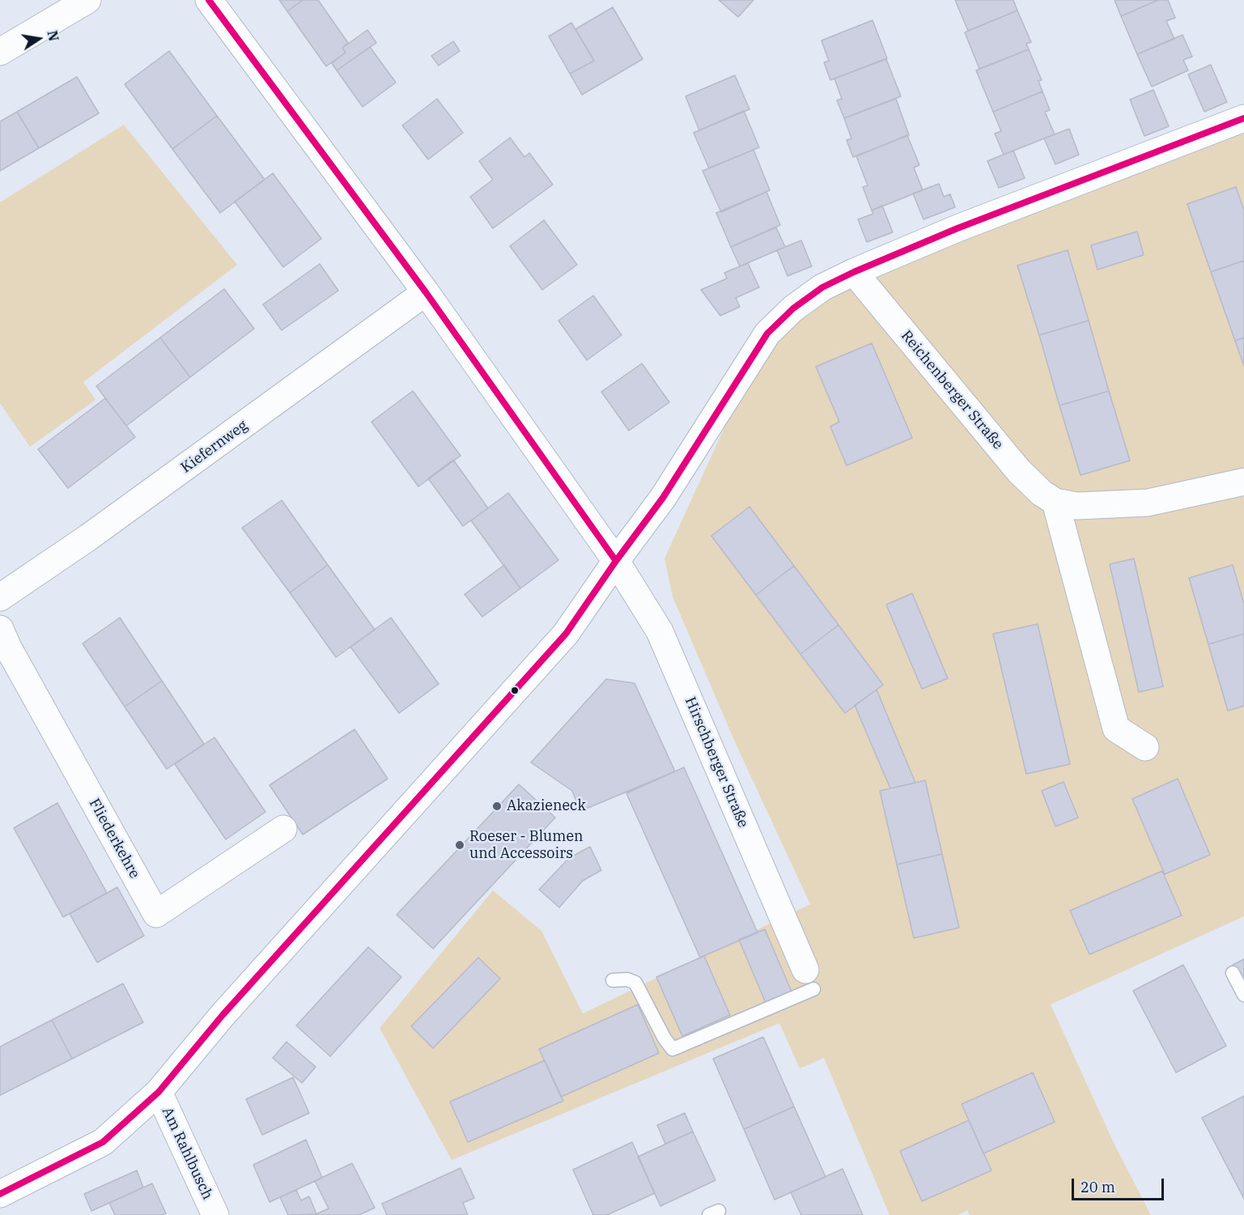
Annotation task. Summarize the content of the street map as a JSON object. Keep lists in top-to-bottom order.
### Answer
{
  "streets": {
    "street": [
      "Reichenberger Straße",
      "Kiefernweg",
      "Hirschberger Straße",
      "Fliederkehre",
      "Am Rahlbusch"
    ]
  },
  "crossings": [
    ["Kiefernweg", "Hirschberger Straße"]
  ],
  "places": ["Akazieneck", "Roeser - Blumen und Accessoirs"],
  "scale_bar": "20 m",
  "north": "right"
}
